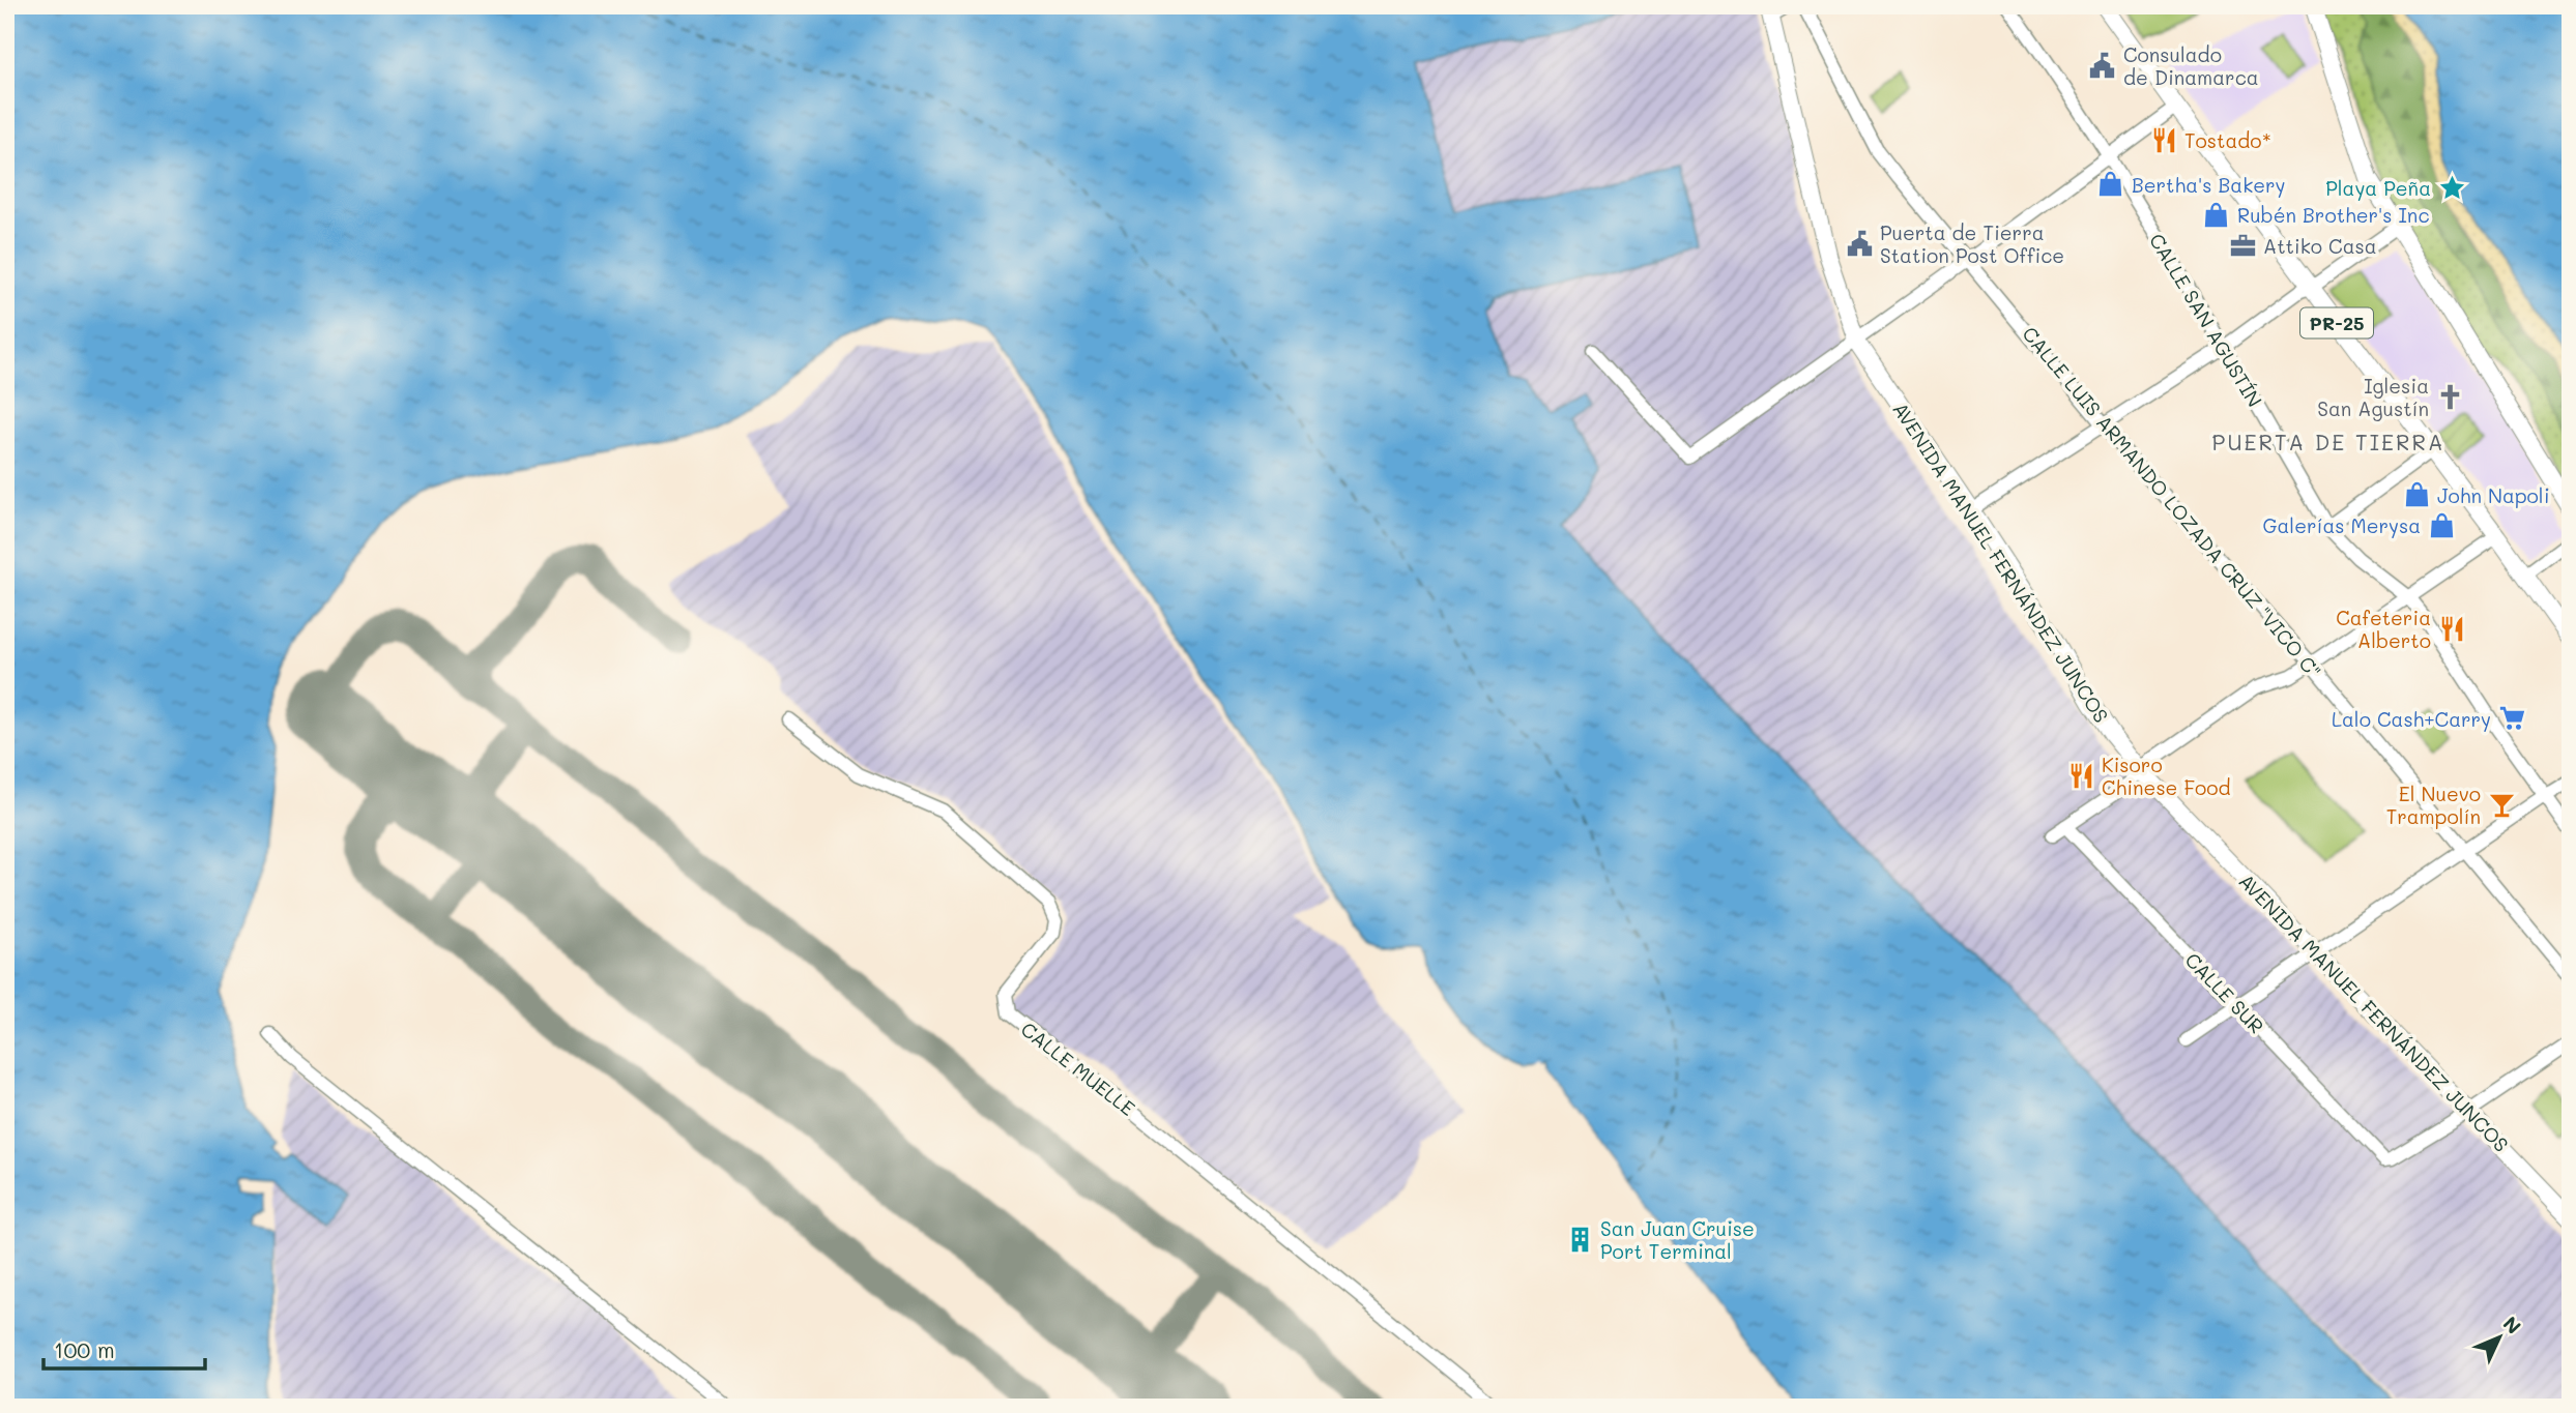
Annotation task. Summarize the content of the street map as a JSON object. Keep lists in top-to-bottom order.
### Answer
{
  "streets": {
    "main road": ["PR-25", "AVENIDA MANUEL FERNÁNDEZ JUNCOS"],
    "street": [
      "CALLE SAN AGUSTÍN",
      "CALLE LUIS ARMANDO LOZADA CRUZ \"VICO C\"",
      "CALLE SUR",
      "CALLE MUELLE"
    ]
  },
  "crossings": [
    ["AVENIDA MANUEL FERNÁNDEZ JUNCOS", "CALLE SUR"]
  ],
  "districts": ["PUERTA DE TIERRA"],
  "places": {
    "public building": ["Consulado de Dinamarca", "Puerta de Tierra Station Post Office"],
    "restaurant": ["Tostado*", "Cafeteria Alberto", "Kisoro Chinese Food"],
    "shop": [
      "Bertha's Bakery",
      "Rubén Brother's Inc",
      "John Napoli",
      "Galerías Merysa"
    ],
    "place": ["Playa Peña"],
    "office": ["Attiko Casa"],
    "church": ["Iglesia San Agustín"],
    "supermarket": ["Lalo Cash+Carry"],
    "bar": ["El Nuevo Trampolín"],
    "building": ["San Juan Cruise Port Terminal"]
  },
  "scale_bar": "100 m",
  "north": "top right"
}
